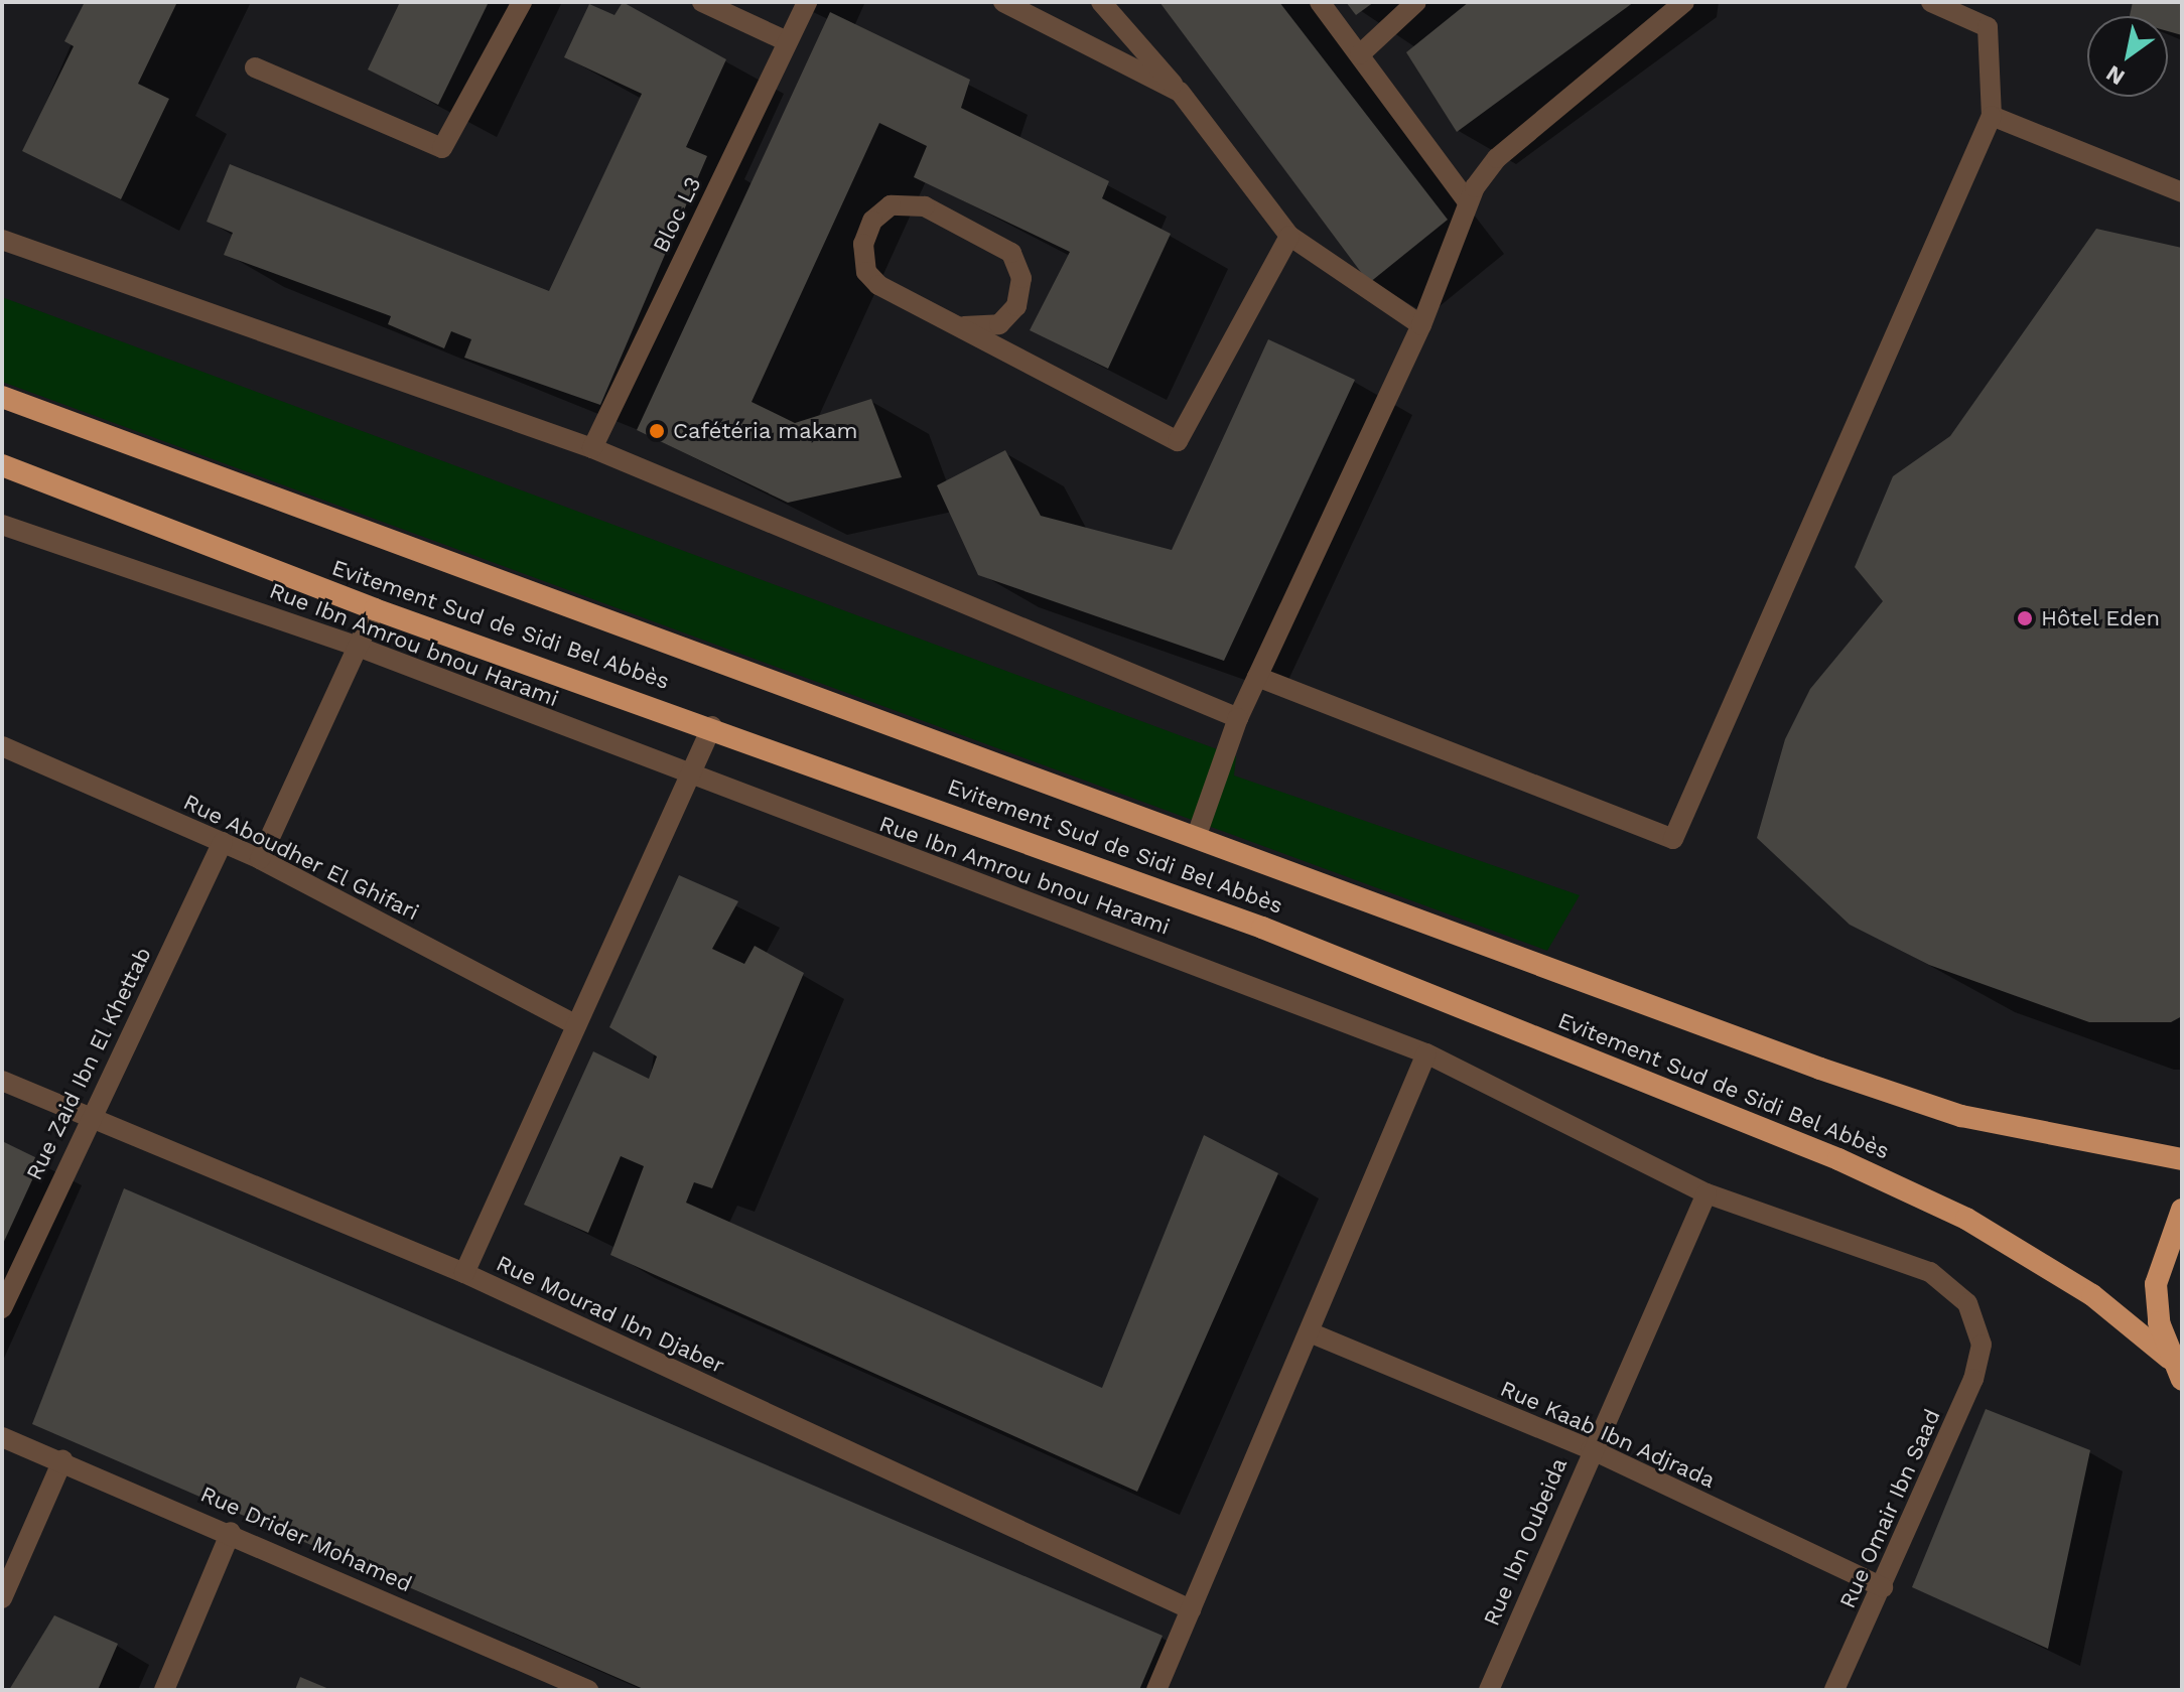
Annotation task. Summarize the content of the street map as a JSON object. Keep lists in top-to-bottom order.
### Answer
{
  "streets": {
    "highway": ["Evitement Sud de Sidi Bel Abbès"],
    "street": [
      "Bloc L3",
      "Rue Ibn Amrou bnou Harami",
      "Rue Aboudher El Ghifari",
      "Rue Zaid Ibn El Khettab",
      "Rue Mourad Ibn Djaber",
      "Rue Kaab Ibn Adjrada",
      "Rue Omair Ibn Saad",
      "Rue Drider Mohamed",
      "Rue Ibn Oubeida"
    ]
  },
  "crossings": [
    ["Rue Ibn Amrou bnou Harami", "Rue Omair Ibn Saad"],
    ["Rue Ibn Amrou bnou Harami", "Rue Ibn Oubeida"],
    ["Rue Aboudher El Ghifari", "Rue Zaid Ibn El Khettab"],
    ["Rue Zaid Ibn El Khettab", "Rue Mourad Ibn Djaber"],
    ["Rue Kaab Ibn Adjrada", "Rue Omair Ibn Saad"],
    ["Rue Kaab Ibn Adjrada", "Rue Ibn Oubeida"]
  ],
  "places": ["Cafétéria makam", "Hôtel Eden"],
  "north": "bottom left"
}
